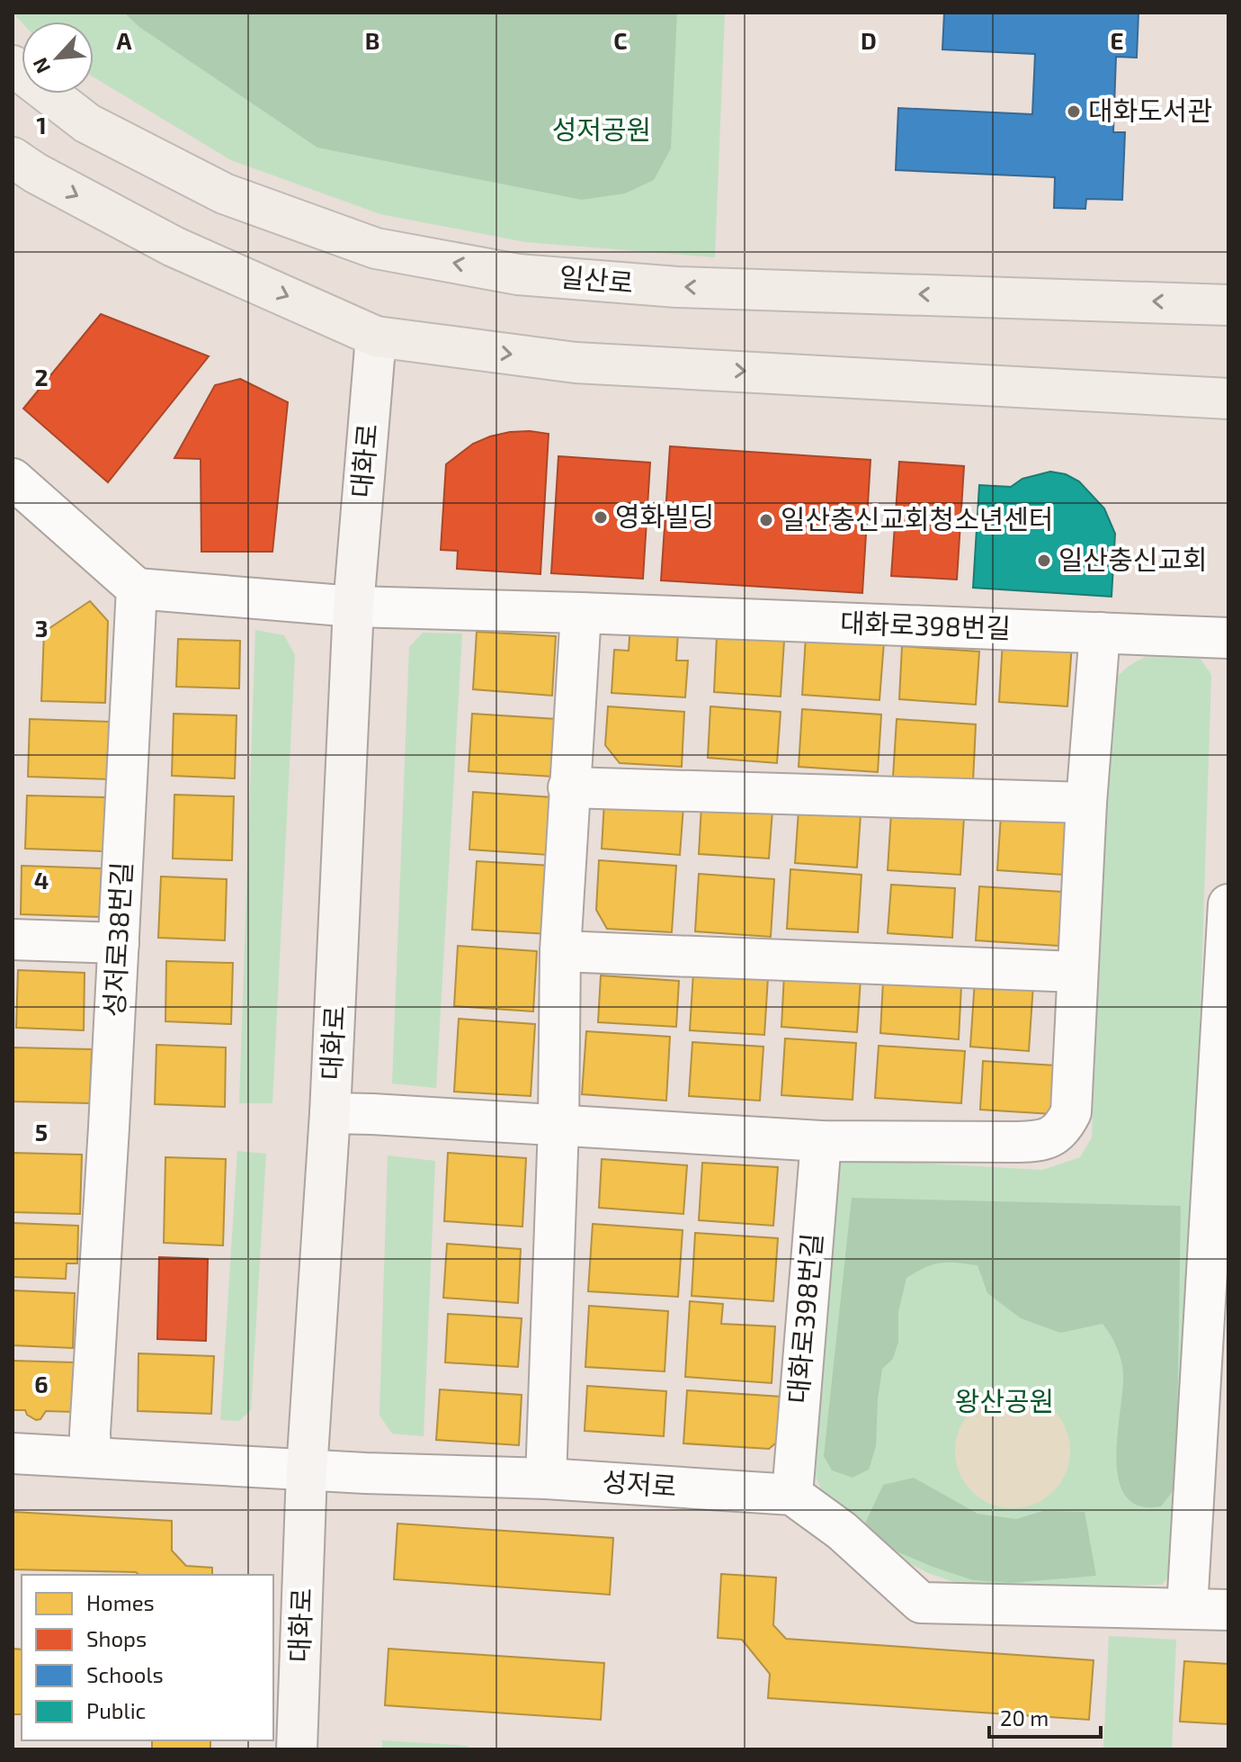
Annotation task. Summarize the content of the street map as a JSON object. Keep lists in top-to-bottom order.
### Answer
{
  "streets": {
    "main road": ["일산로"],
    "street": [
      "대화로",
      "대화로398번길",
      "성저로38번길",
      "성저로"
    ]
  },
  "crossings": [
    ["대화로", "대화로398번길"],
    ["대화로", "성저로"],
    ["대화로398번길", "성저로38번길"],
    ["대화로398번길", "성저로"],
    ["성저로38번길", "성저로"]
  ],
  "parks": ["성저공원", "왕산공원"],
  "places": [
    "대화도서관",
    "영화빌딩",
    "일산충신교회청소년센터",
    "일산충신교회"
  ],
  "legend": [
    "Homes",
    "Shops",
    "Schools",
    "Public"
  ],
  "scale_bar": "20 m",
  "north": "bottom left",
  "grid": {
    "columns": [
      "A",
      "B",
      "C",
      "D",
      "E"
    ],
    "rows": [
      "1",
      "2",
      "3",
      "4",
      "5",
      "6"
    ]
  }
}
